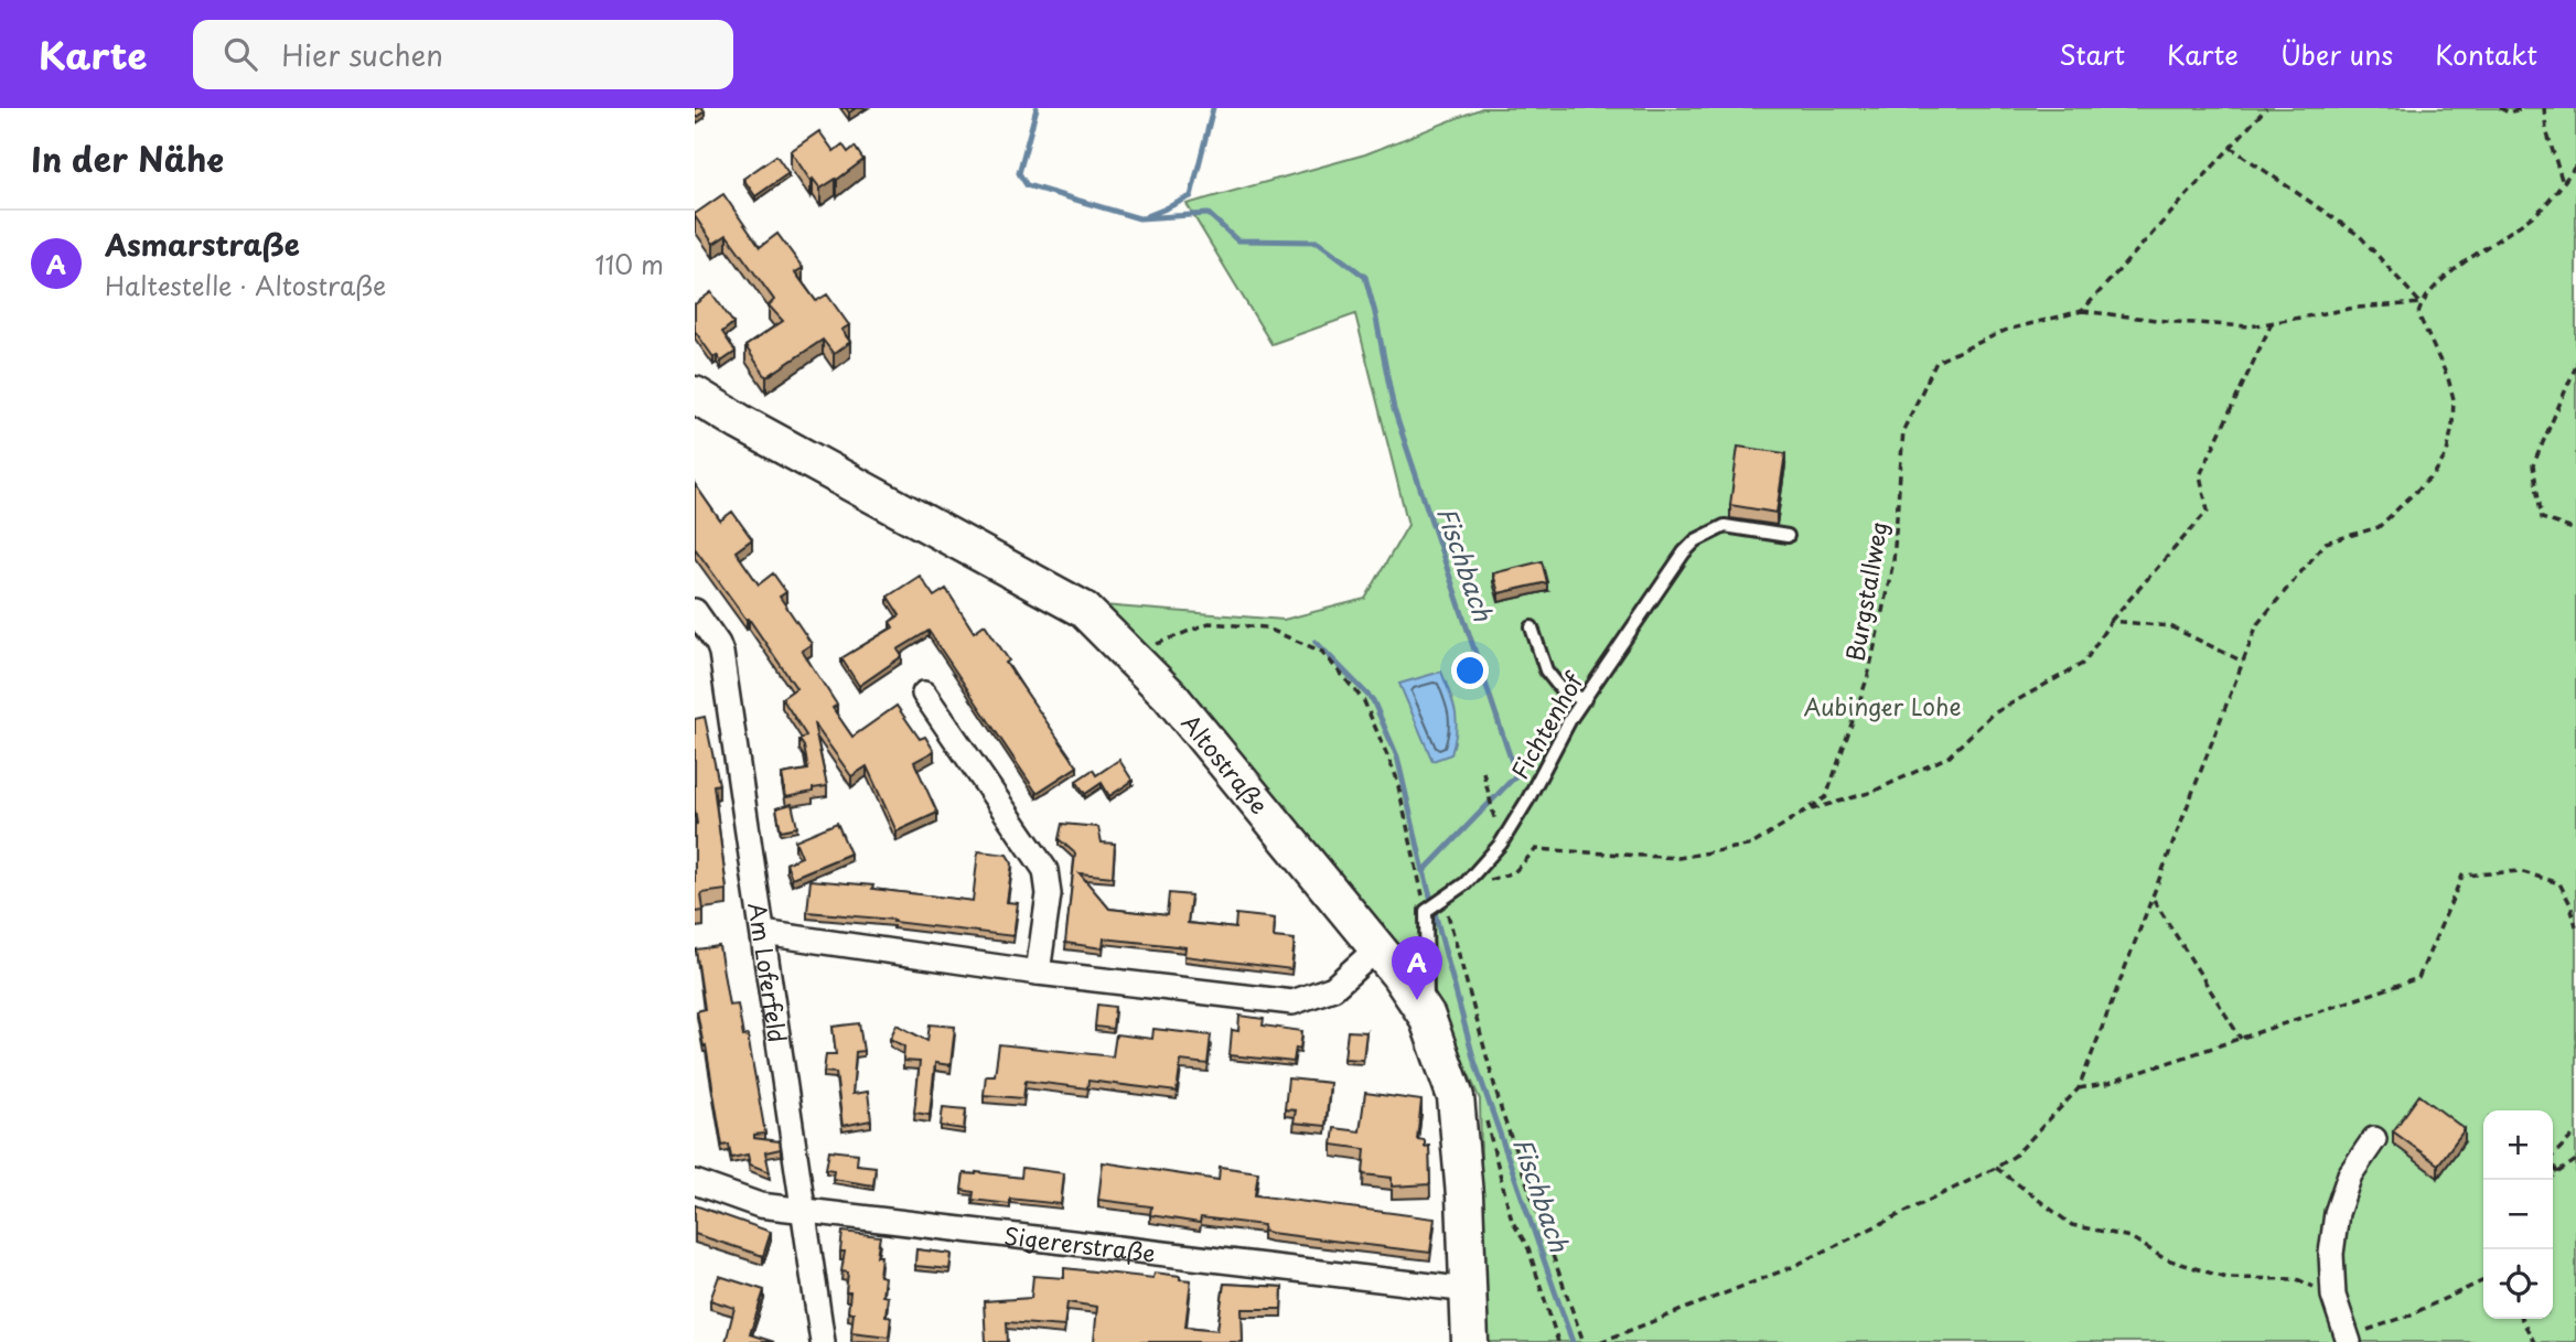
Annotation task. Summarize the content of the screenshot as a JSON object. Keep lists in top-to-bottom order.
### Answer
{
  "streets": {
    "main road": ["Altostraße"],
    "street": ["Am Loferfeld", "Sigererstraße"],
    "lane": ["Fichtenhof"],
    "path": ["Burgstallweg"]
  },
  "crossings": [
    ["Burgstallweg", "Fichtenhof"],
    ["Altostraße", "Sigererstraße"],
    ["Am Loferfeld", "Sigererstraße"]
  ],
  "water": ["Fischbach"],
  "parks": ["Aubinger Lohe"],
  "page": {
    "header": "Karte",
    "search": "Hier suchen",
    "nav": [
      "Start",
      "Karte",
      "Über uns",
      "Kontakt"
    ],
    "heading": "In der Nähe",
    "list": [
      {
        "mark": "A",
        "name": "Asmarstraße",
        "note": "Haltestelle · Altostraße",
        "value": "110 m"
      }
    ],
    "pins": "A",
    "map_buttons": ["+", "−"]
  }
}
